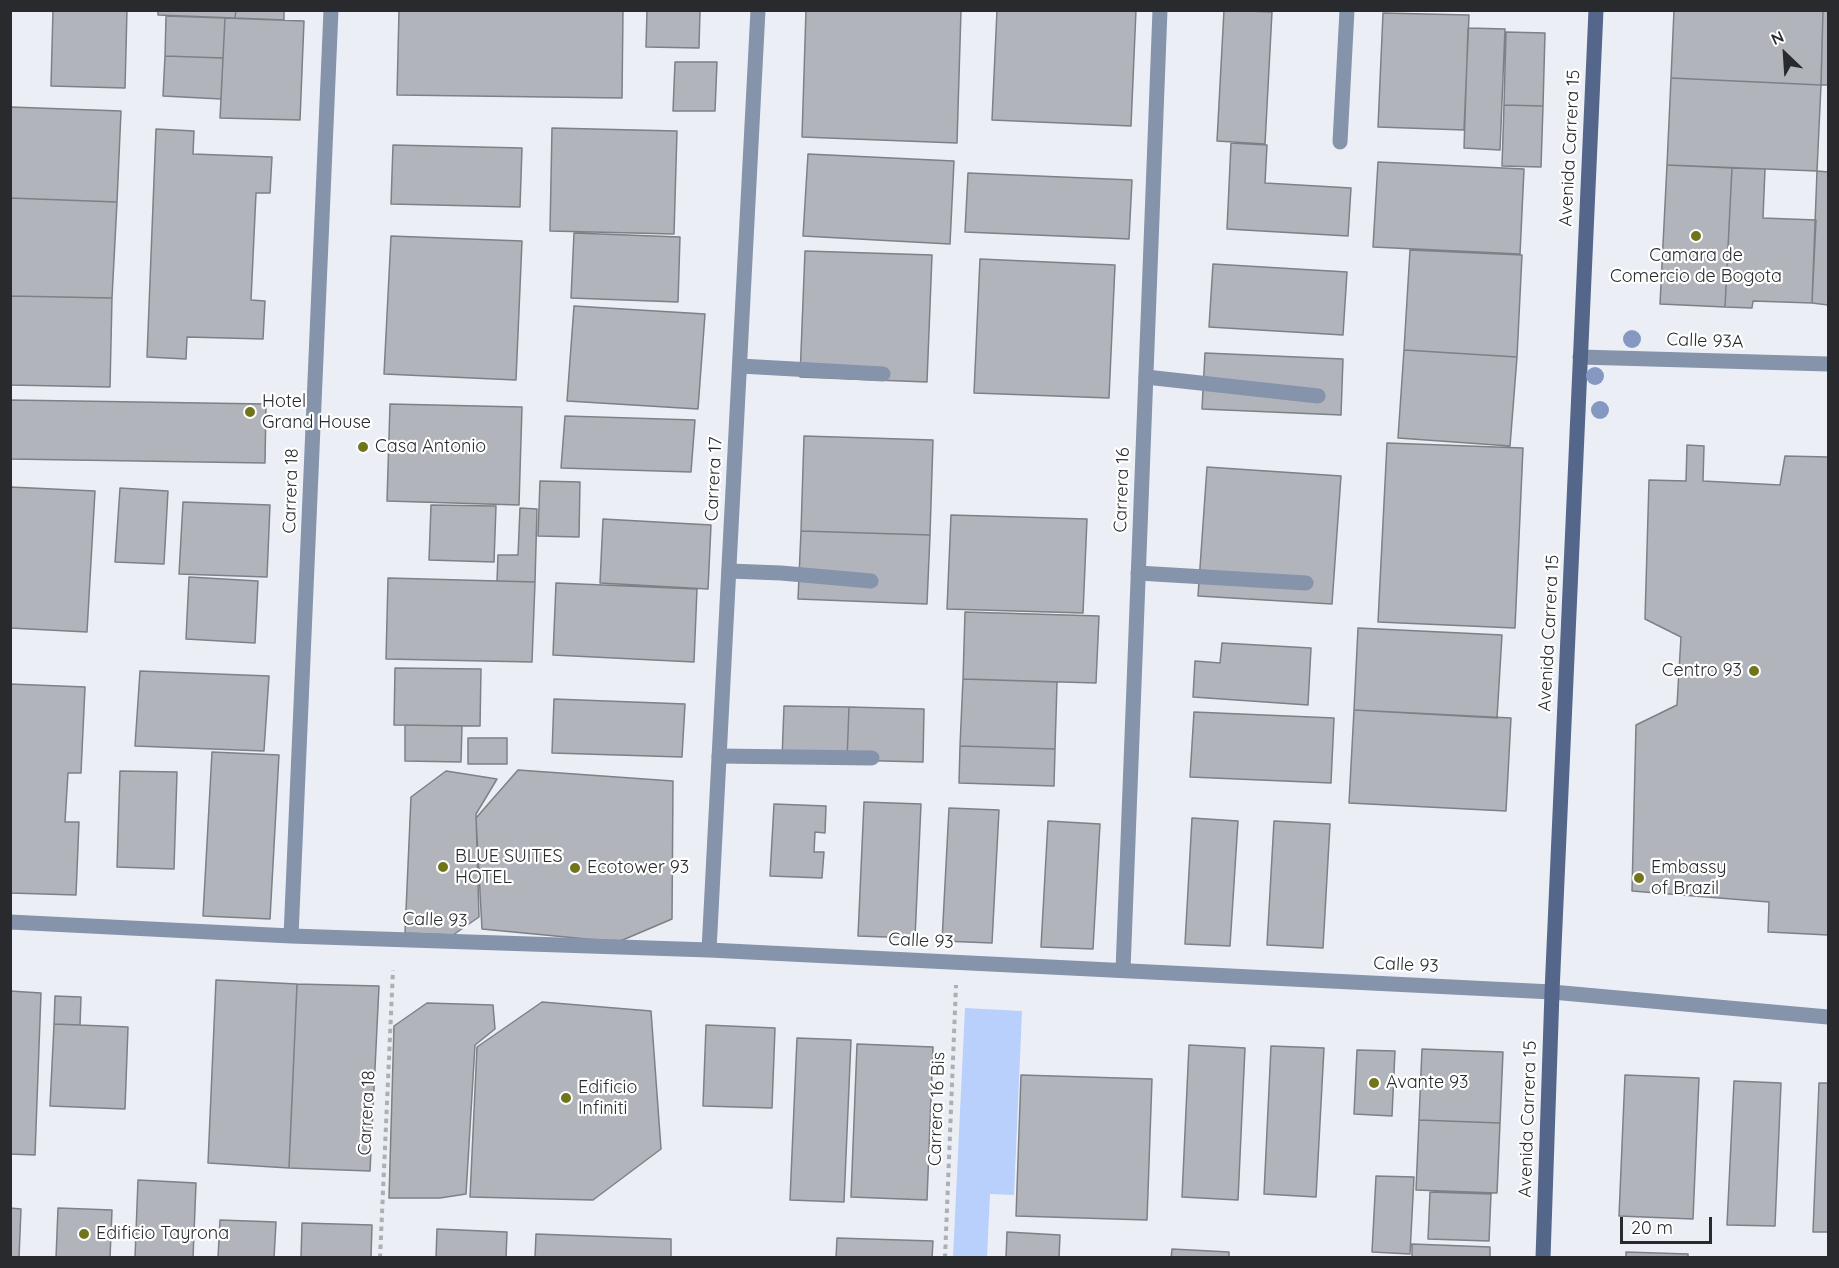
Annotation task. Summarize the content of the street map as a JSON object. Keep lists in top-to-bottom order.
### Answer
{
  "streets": {
    "main road": ["Avenida Carrera 15"],
    "street": [
      "Calle 93A",
      "Carrera 17",
      "Carrera 16",
      "Carrera 18",
      "Calle 93"
    ],
    "path": ["Carrera 16 Bis"]
  },
  "crossings": [
    ["Avenida Carrera 15", "Calle 93A"],
    ["Avenida Carrera 15", "Calle 93"],
    ["Carrera 17", "Calle 93"],
    ["Carrera 16", "Calle 93"],
    ["Carrera 18", "Calle 93"],
    ["Calle 93", "Carrera 16 Bis"]
  ],
  "places": [
    "Camara de Comercio de Bogota",
    "Hotel Grand House",
    "Casa Antonio",
    "Centro 93",
    "BLUE SUITES HOTEL",
    "Ecotower 93",
    "Embassy of Brazil",
    "Avante 93",
    "Edificio Infiniti",
    "Edificio Tayrona"
  ],
  "scale_bar": "20 m",
  "north": "top left"
}
